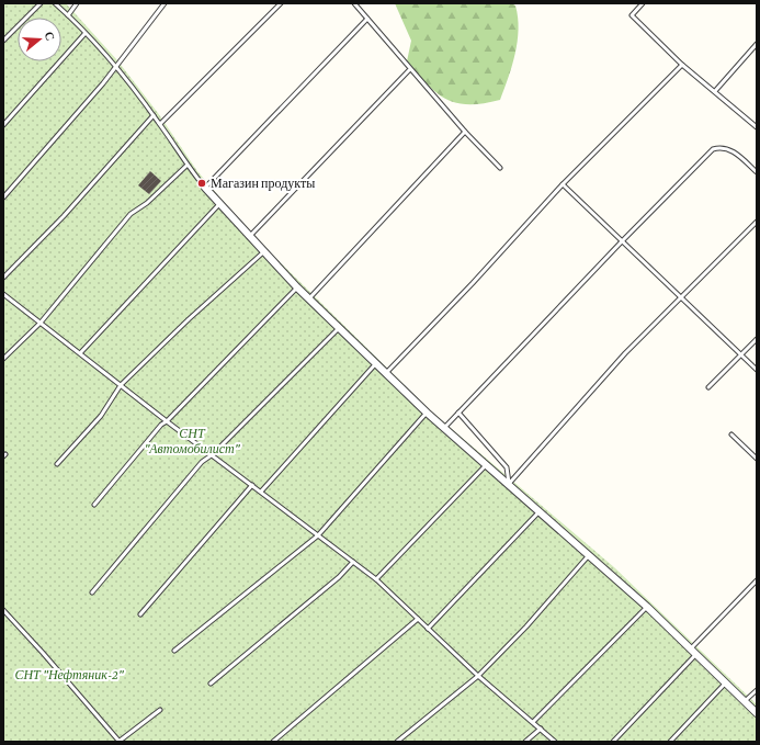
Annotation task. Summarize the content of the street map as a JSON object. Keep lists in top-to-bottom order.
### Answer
{
  "parks": ["СНТ \"Автомобилист\"", "СНТ \"Нефтяник-2\""],
  "places": ["Магазин продукты"],
  "north": "right"
}
